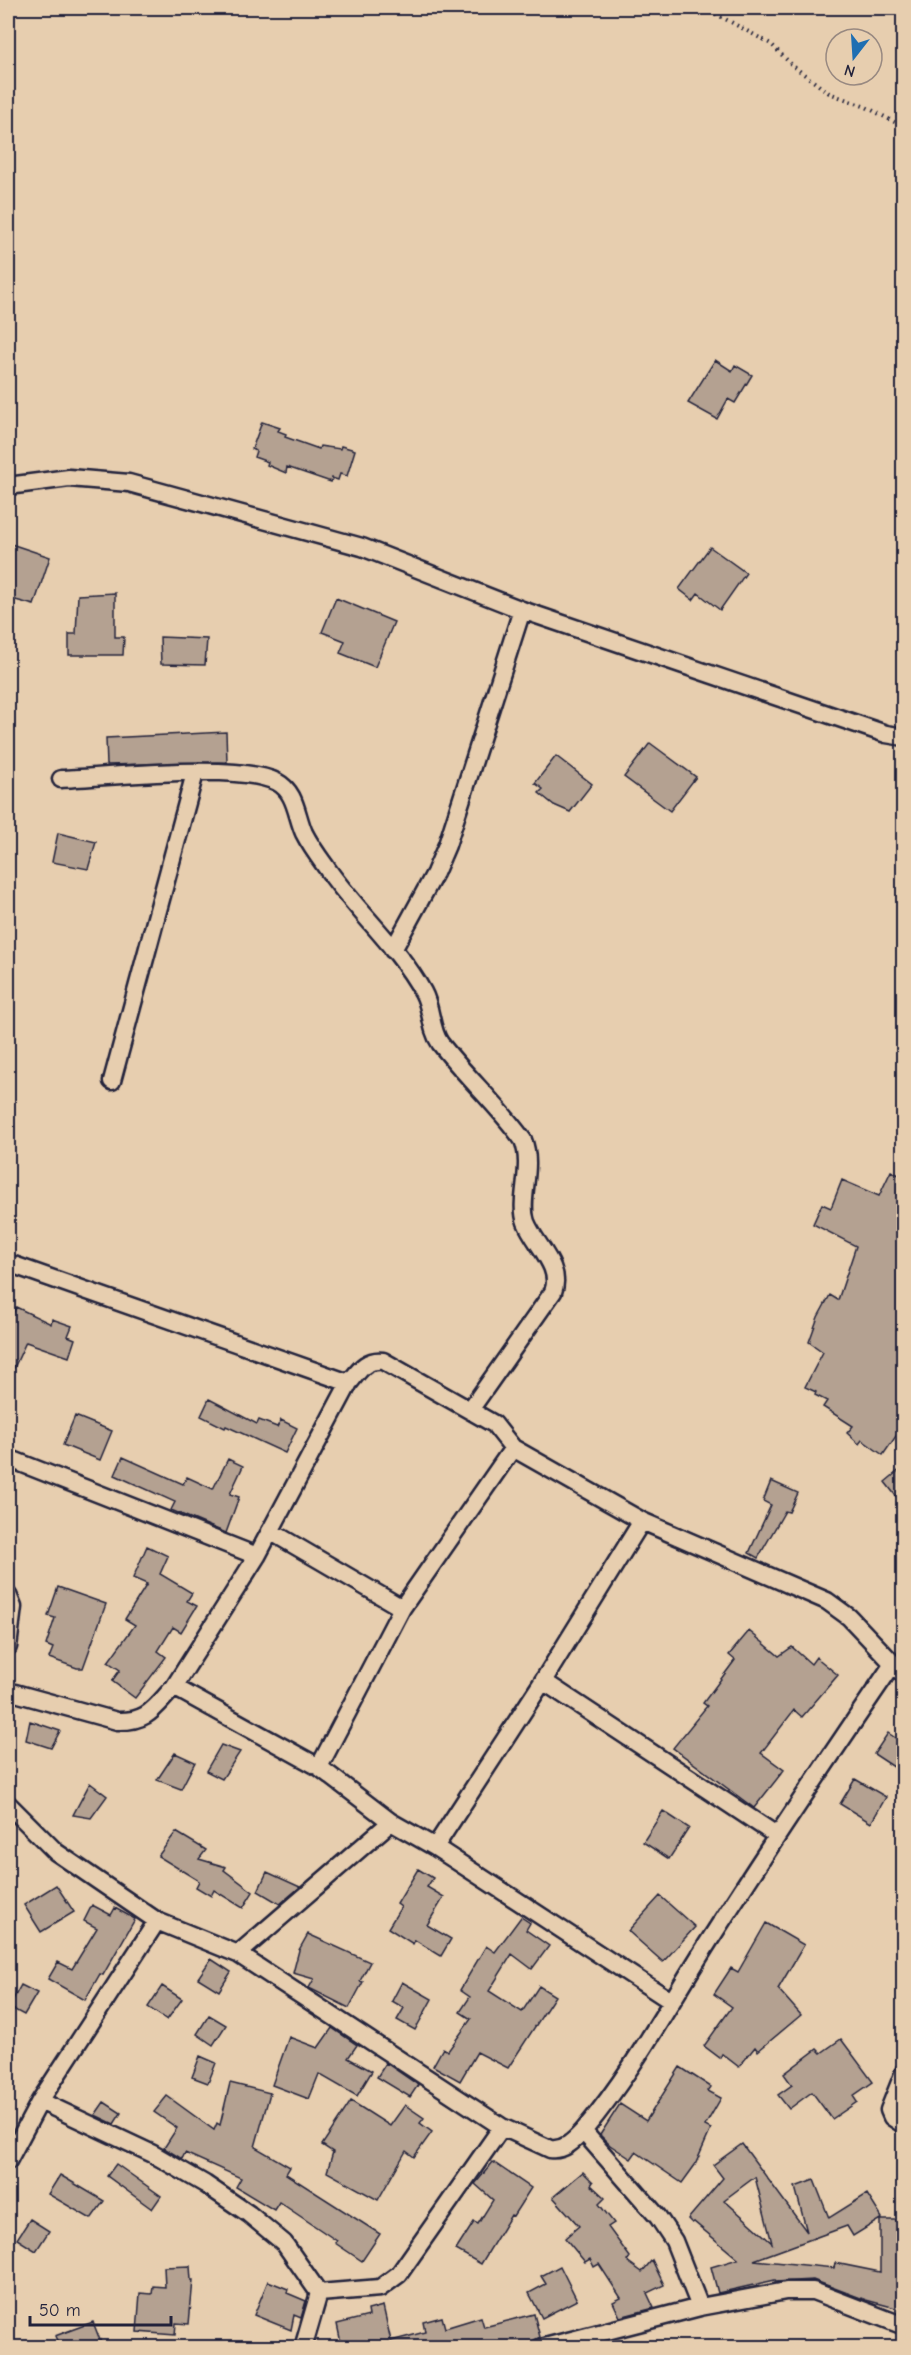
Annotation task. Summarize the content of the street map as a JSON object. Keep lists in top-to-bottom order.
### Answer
{
  "scale_bar": "50 m",
  "north": "bottom"
}
